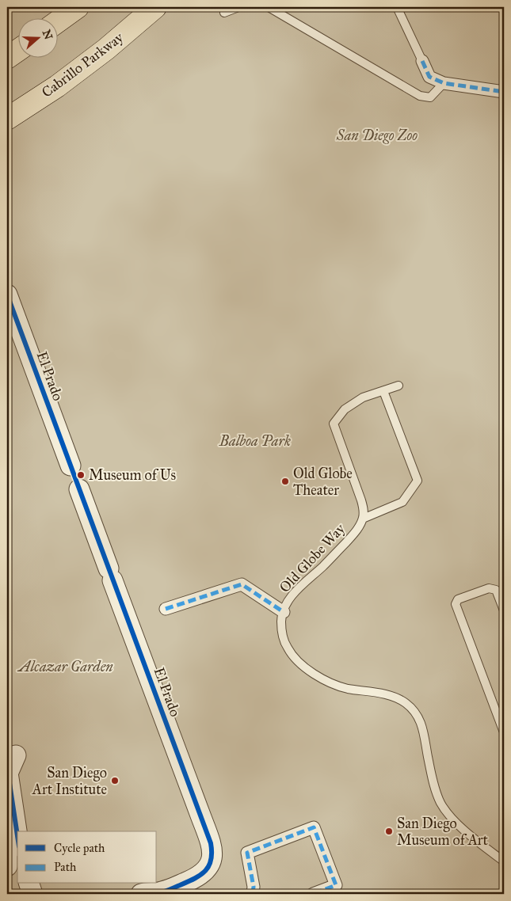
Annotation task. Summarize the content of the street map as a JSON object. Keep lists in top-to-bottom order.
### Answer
{
  "streets": {
    "highway": ["Cabrillo Parkway"],
    "street": ["El Prado"],
    "lane": ["Old Globe Way"]
  },
  "parks": ["San Diego Zoo", "Balboa Park", "Alcazar Garden"],
  "places": [
    "Museum of Us",
    "Old Globe Theater",
    "San Diego Art Institute",
    "San Diego Museum of Art"
  ],
  "legend": ["Cycle path", "Path"],
  "north": "right"
}
